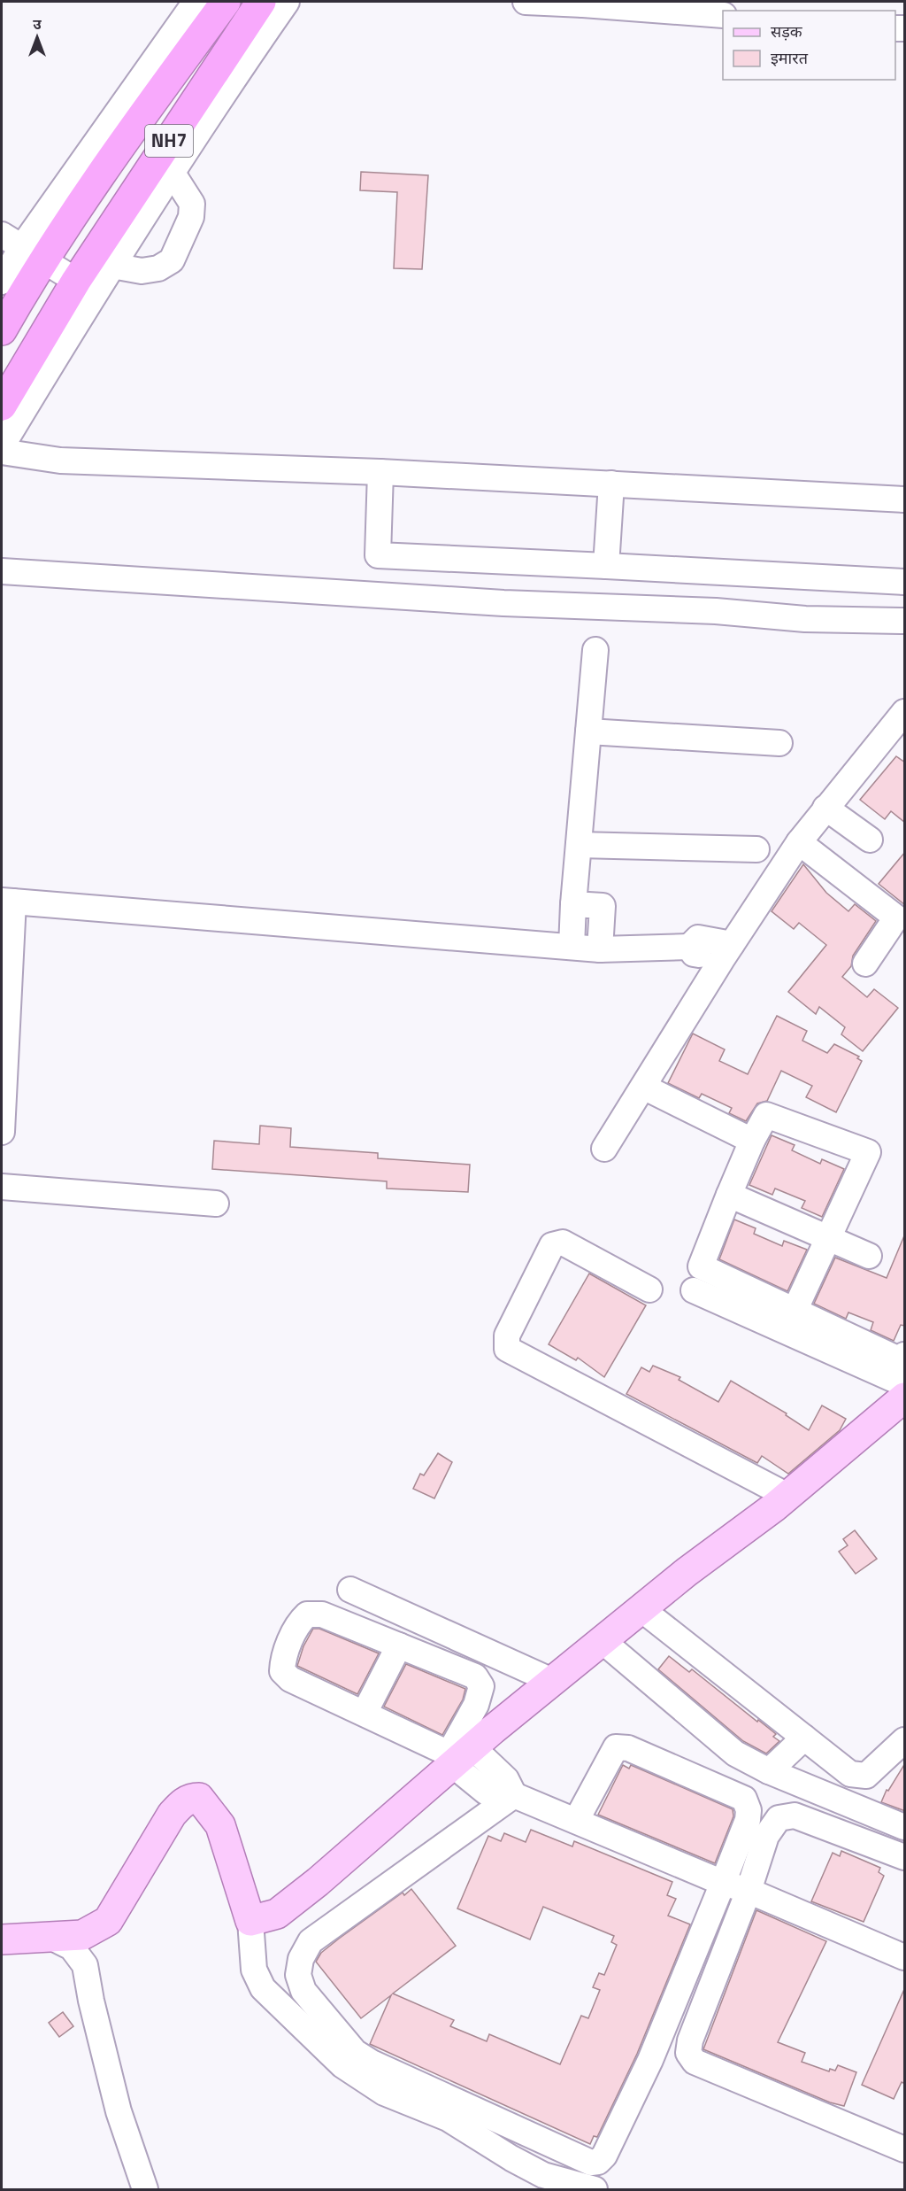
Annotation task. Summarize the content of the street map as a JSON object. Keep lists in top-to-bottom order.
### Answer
{
  "streets": {
    "highway": ["NH7"]
  },
  "legend": ["सड़क", "इमारत"],
  "north": "top"
}
